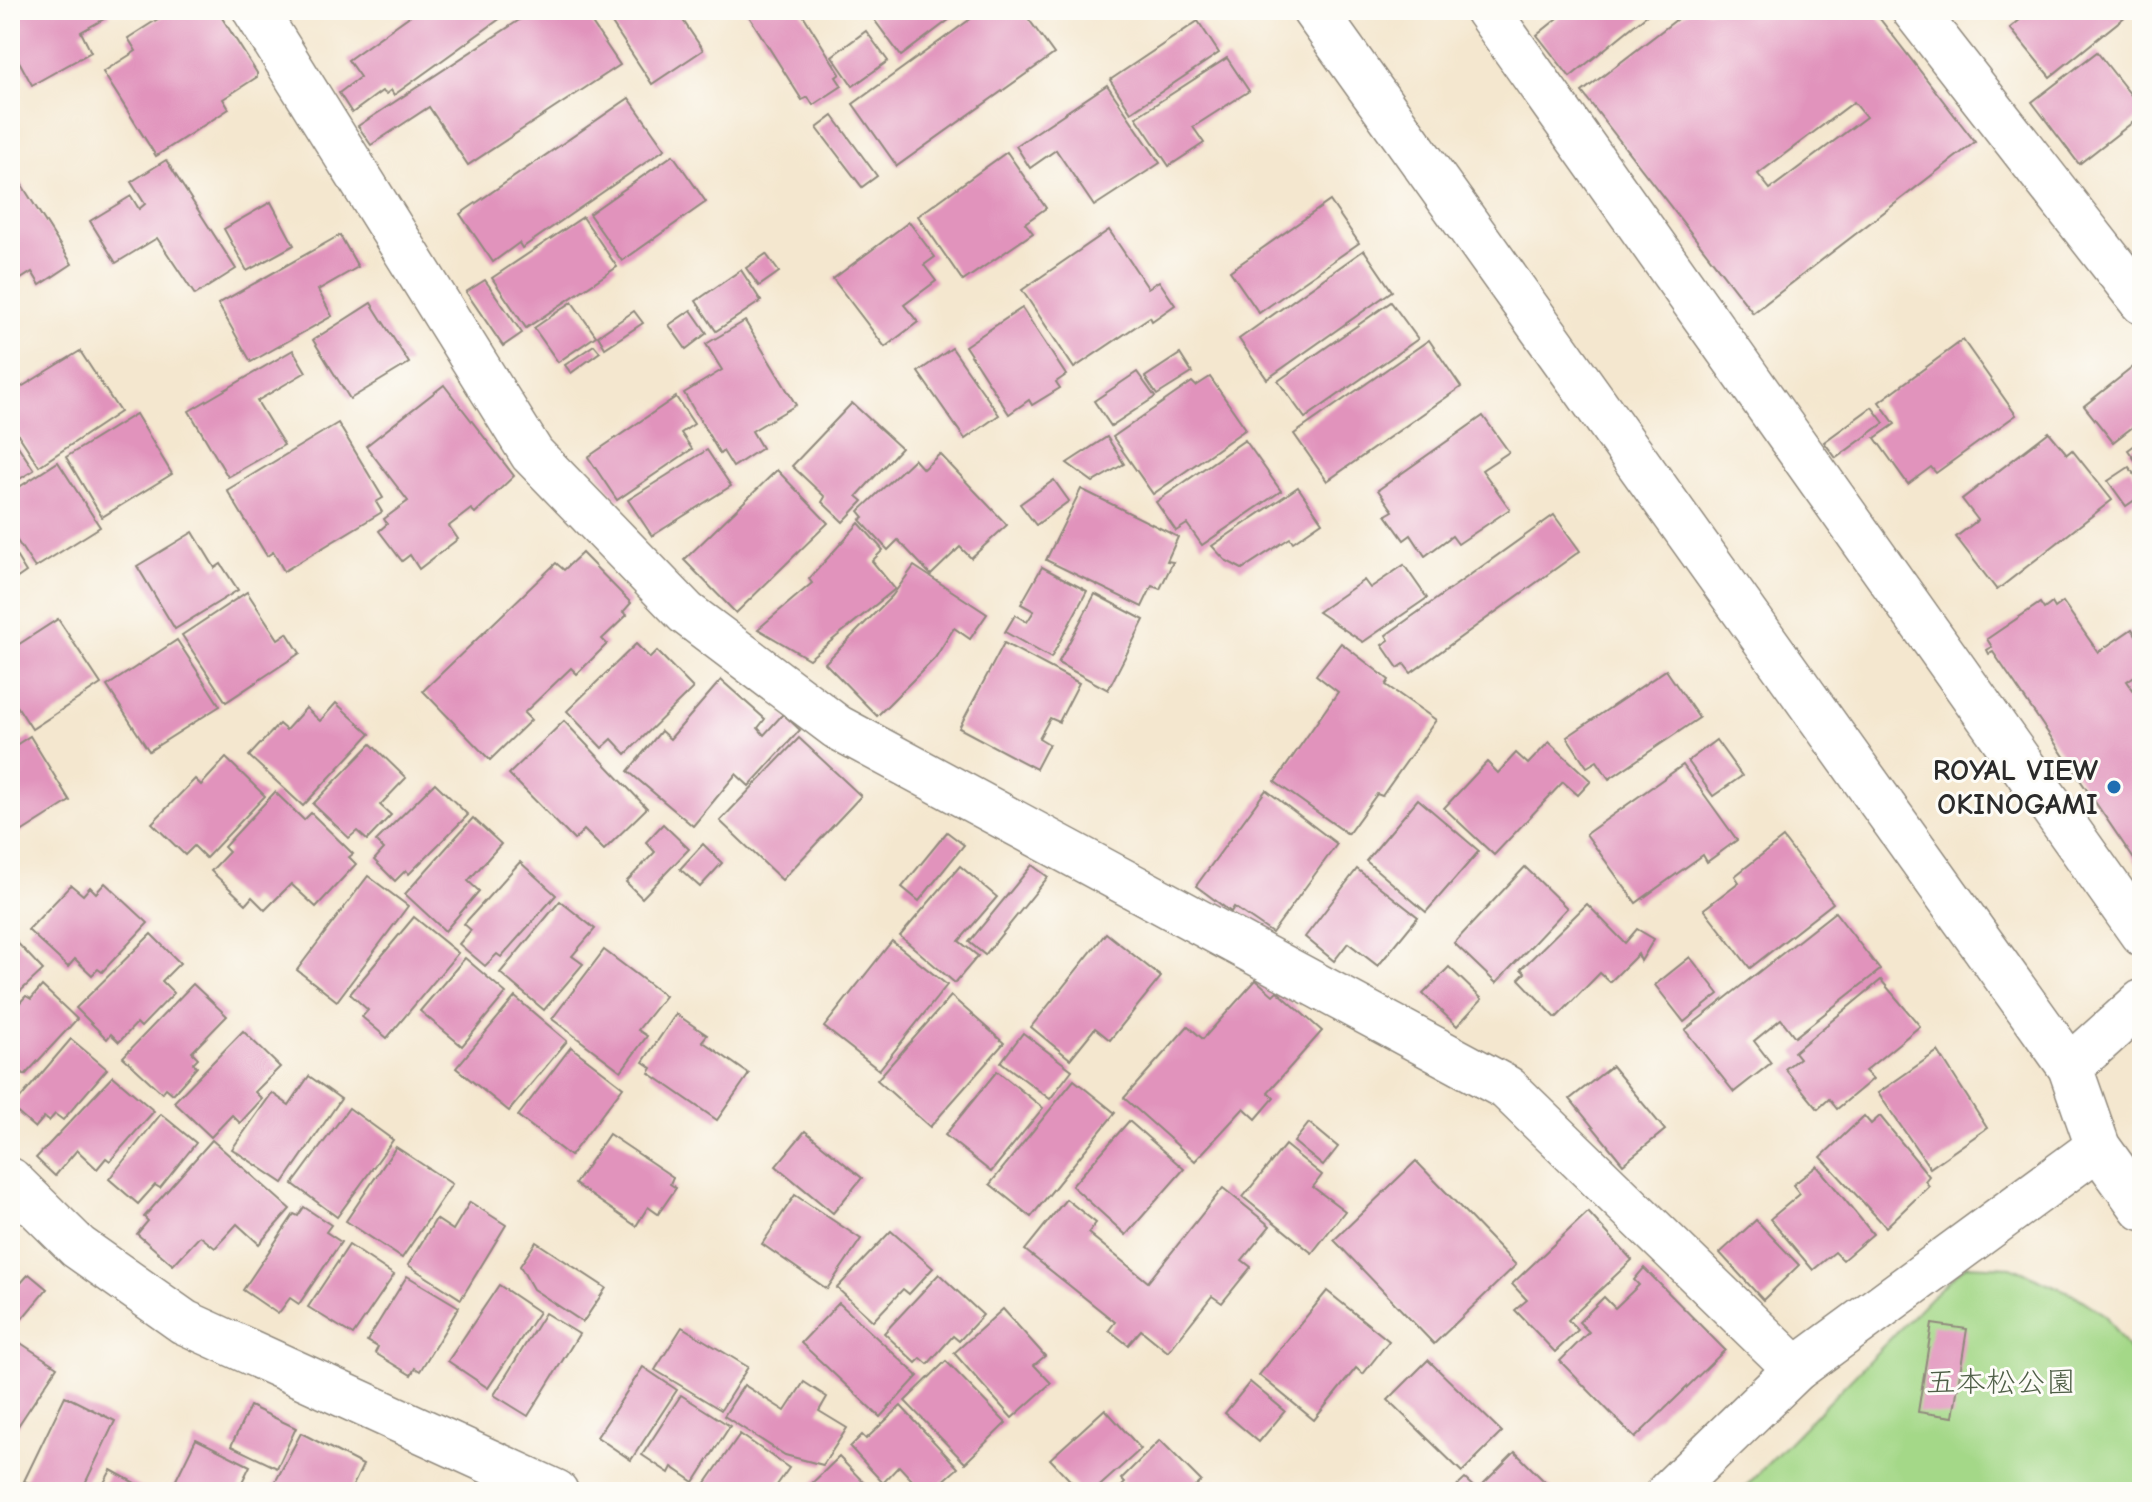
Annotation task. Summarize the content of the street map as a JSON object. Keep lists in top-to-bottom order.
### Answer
{
  "parks": ["五本松公園"],
  "places": ["ROYAL VIEW OKINOGAMI"]
}
